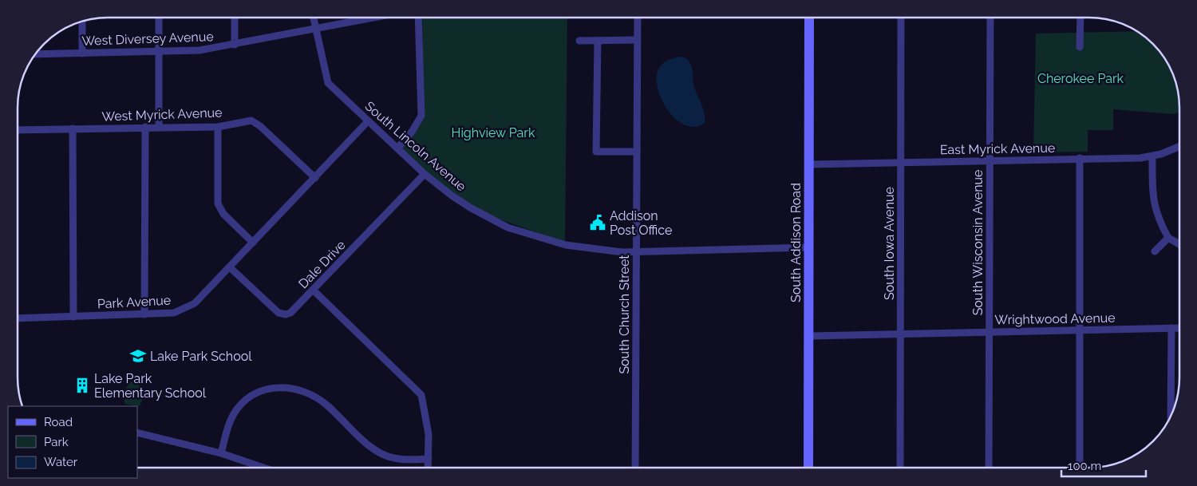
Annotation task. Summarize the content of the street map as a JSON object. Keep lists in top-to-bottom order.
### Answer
{
  "streets": {
    "street": [
      "West Diversey Avenue",
      "West Myrick Avenue",
      "South Lincoln Avenue",
      "East Myrick Avenue",
      "South Addison Road",
      "South Wisconsin Avenue",
      "South Iowa Avenue",
      "Dale Drive",
      "Park Avenue",
      "South Church Street",
      "Wrightwood Avenue"
    ]
  },
  "crossings": [
    ["West Diversey Avenue", "South Lincoln Avenue"],
    ["West Myrick Avenue", "Park Avenue"],
    ["South Lincoln Avenue", "South Addison Road"],
    ["South Lincoln Avenue", "Dale Drive"],
    ["South Lincoln Avenue", "Park Avenue"],
    ["South Lincoln Avenue", "South Church Street"],
    ["East Myrick Avenue", "South Addison Road"],
    ["East Myrick Avenue", "South Wisconsin Avenue"],
    ["East Myrick Avenue", "South Iowa Avenue"],
    ["South Addison Road", "Wrightwood Avenue"],
    ["South Wisconsin Avenue", "Wrightwood Avenue"],
    ["South Iowa Avenue", "Wrightwood Avenue"],
    ["Dale Drive", "Park Avenue"]
  ],
  "parks": ["Cherokee Park", "Highview Park"],
  "places": {
    "public building": ["Addison Post Office"],
    "school or university": ["Lake Park School"],
    "building": ["Lake Park Elementary School"]
  },
  "legend": ["Road", "Park", "Water"],
  "scale_bar": "100 m"
}
